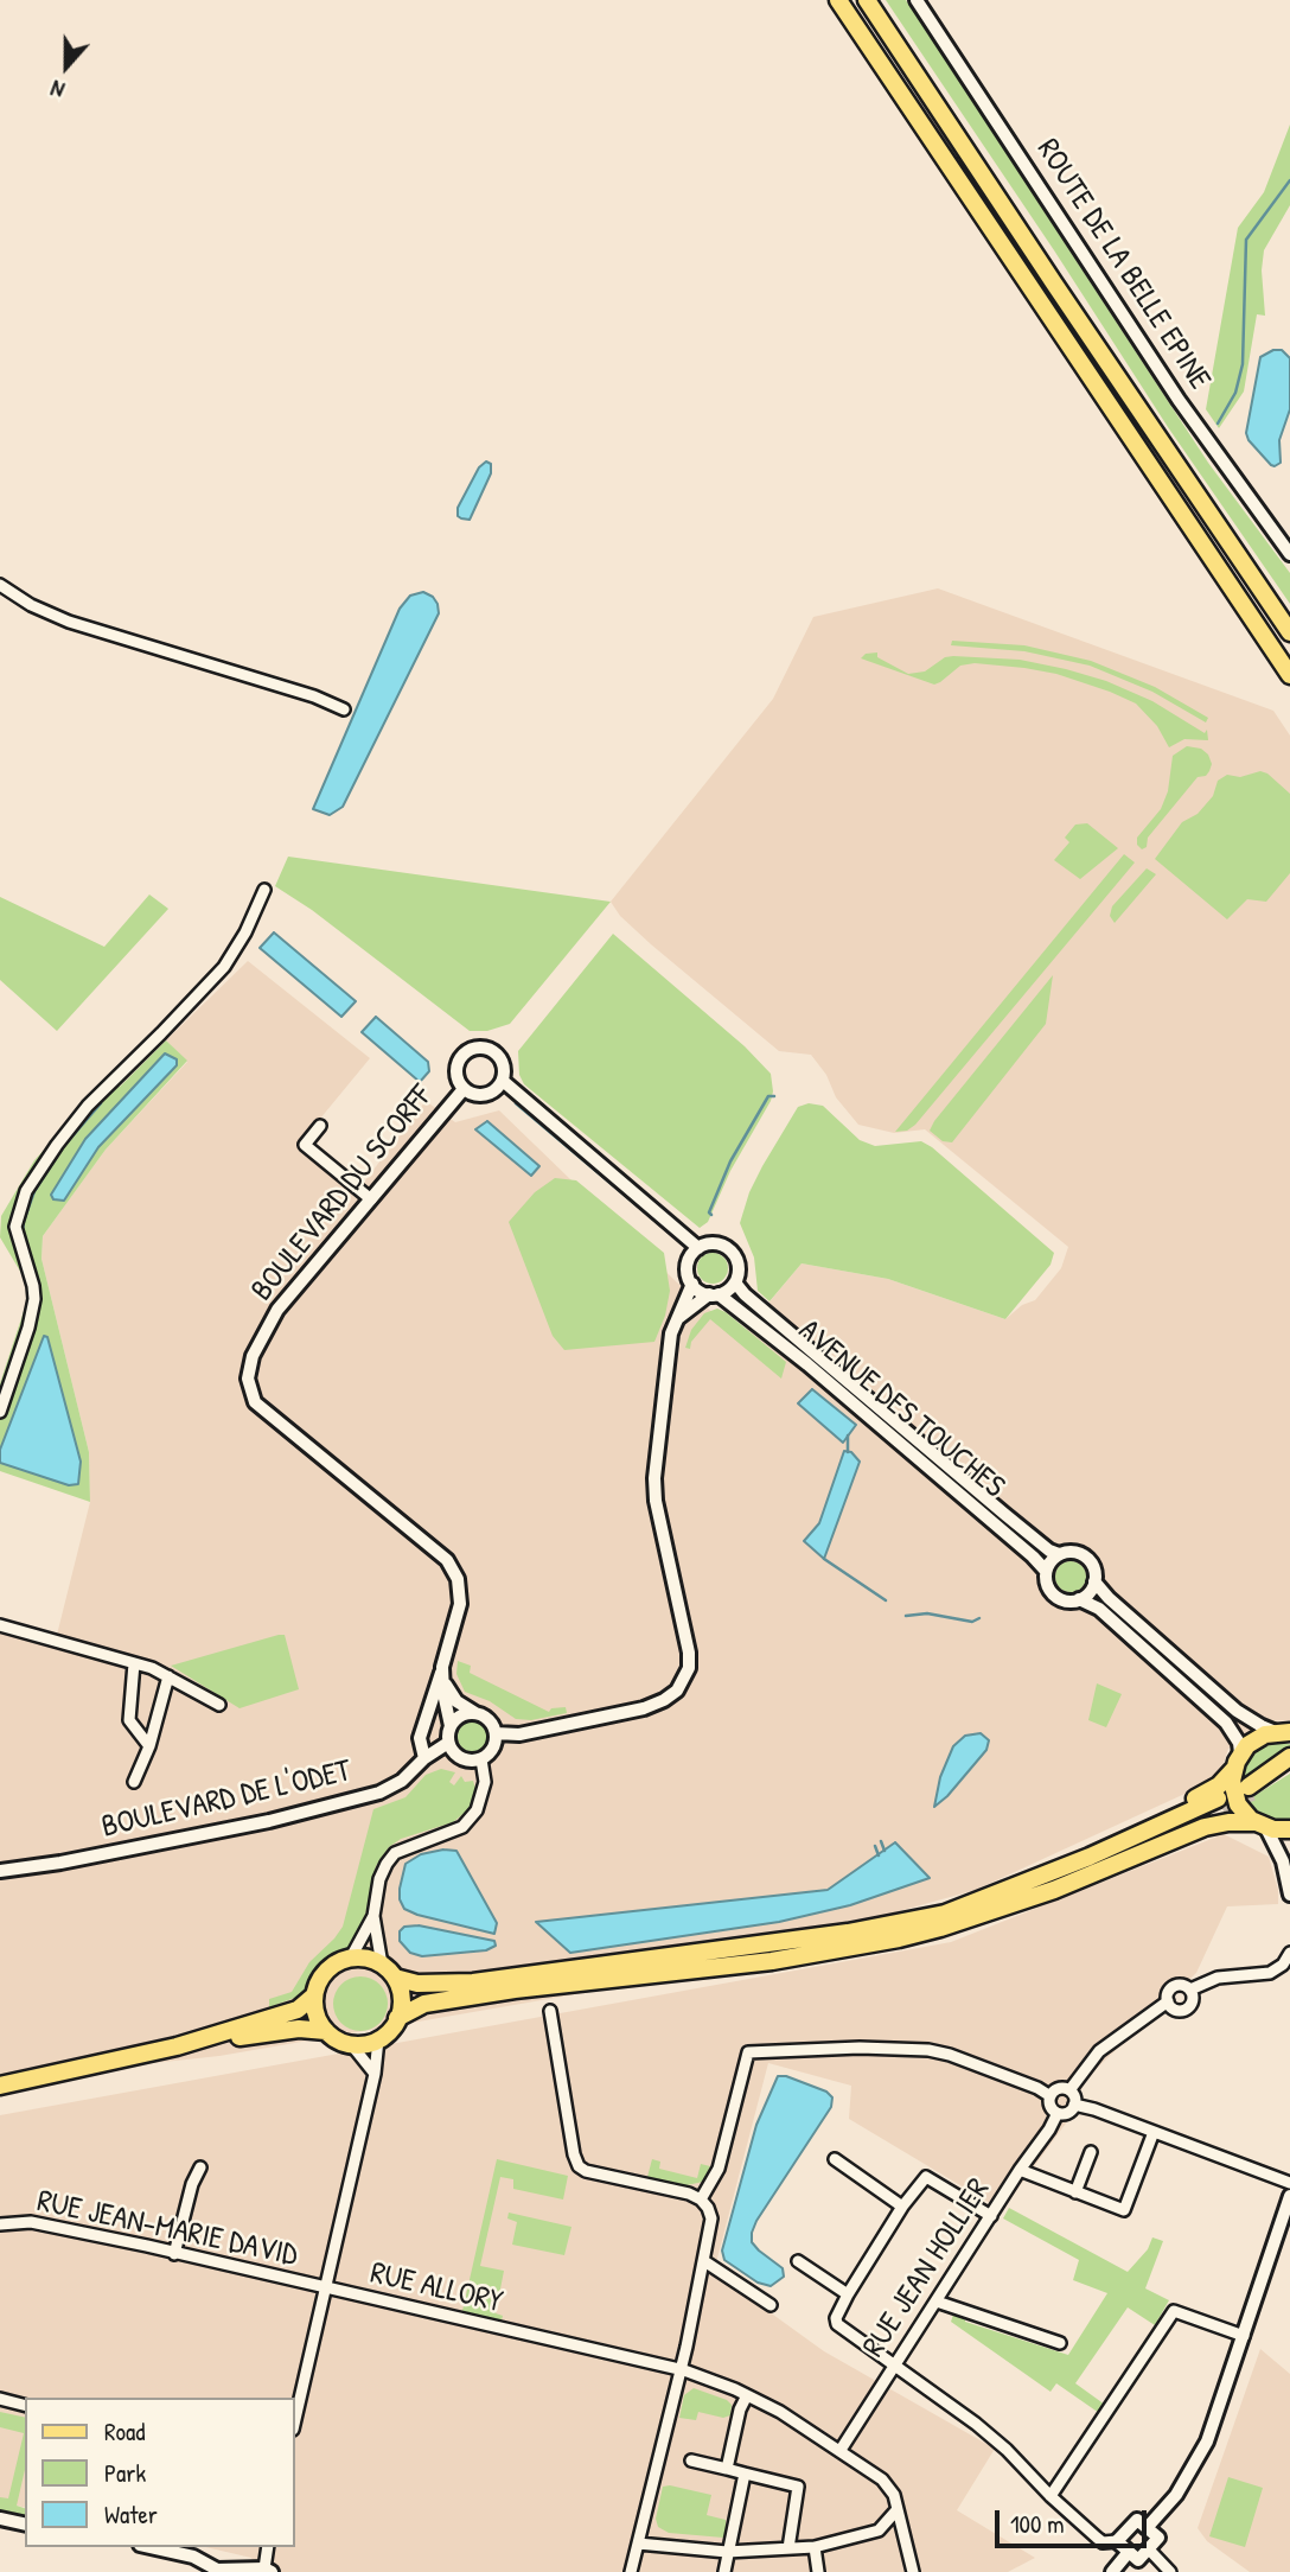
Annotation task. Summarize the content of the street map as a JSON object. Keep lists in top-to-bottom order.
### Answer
{
  "streets": {
    "street": [
      "ROUTE DE LA BELLE EPINE",
      "BOULEVARD DU SCORFF",
      "AVENUE DES TOUCHES",
      "BOULEVARD DE L'ODET",
      "RUE JEAN-MARIE DAVID",
      "RUE JEAN HOLLIER",
      "RUE ALLORY"
    ]
  },
  "crossings": [
    ["BOULEVARD DU SCORFF", "BOULEVARD DE L'ODET"],
    ["RUE JEAN-MARIE DAVID", "RUE ALLORY"],
    ["RUE JEAN HOLLIER", "RUE ALLORY"]
  ],
  "legend": ["Road", "Park", "Water"],
  "scale_bar": "100 m",
  "north": "bottom"
}
